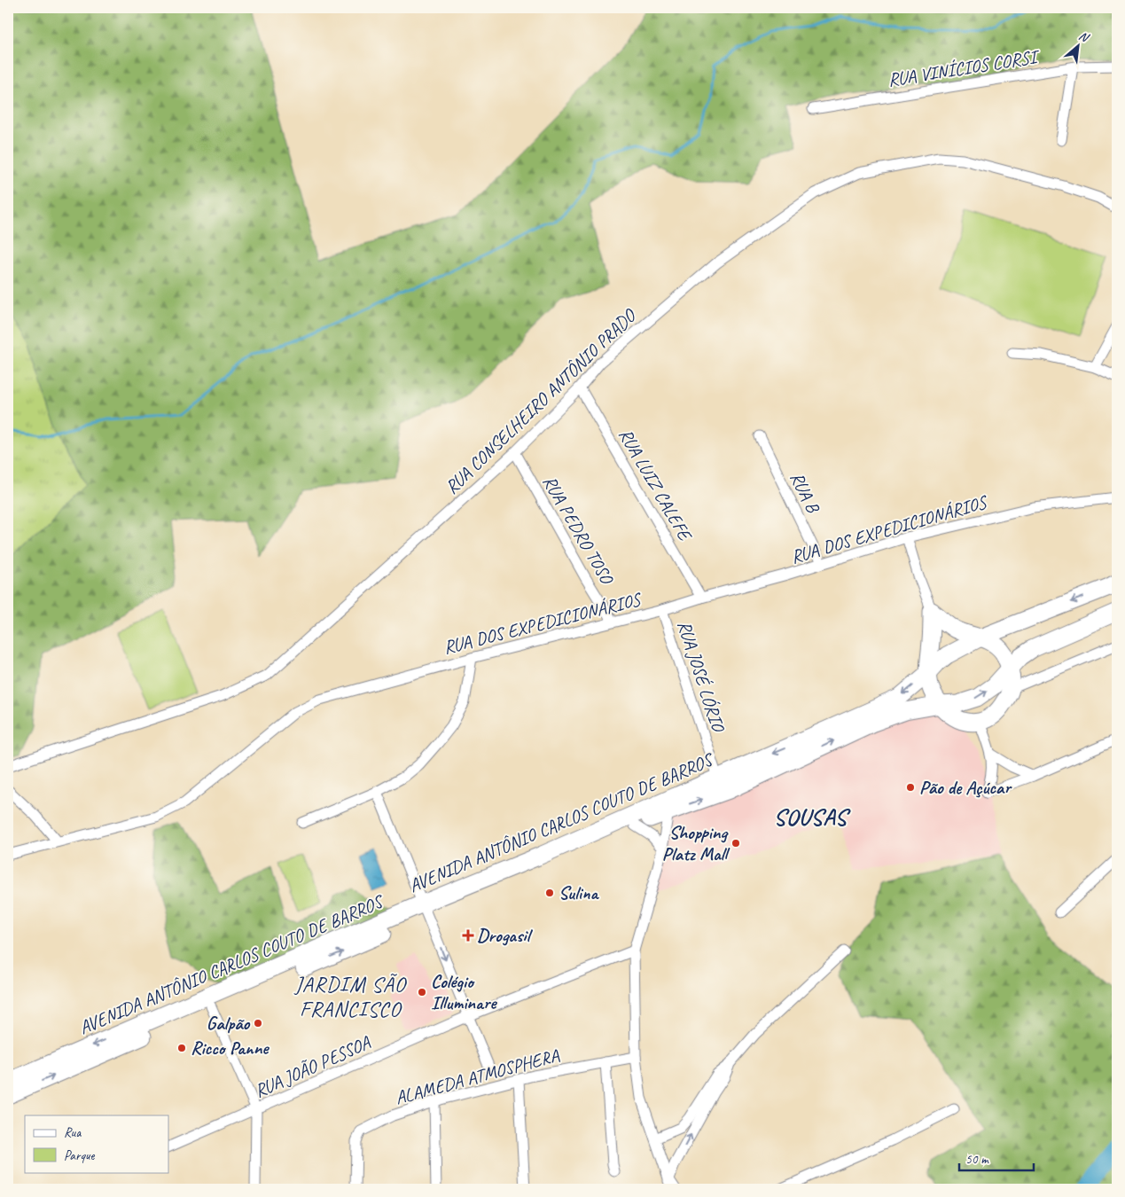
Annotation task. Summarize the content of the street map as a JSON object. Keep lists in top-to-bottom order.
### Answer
{
  "streets": {
    "main road": ["AVENIDA ANTÔNIO CARLOS COUTO DE BARROS"],
    "street": [
      "RUA VINÍCIOS CORSI",
      "RUA CONSELHEIRO ANTÔNIO PRADO",
      "RUA LUIZ CALEFE",
      "RUA B",
      "RUA PEDRO TOSO",
      "RUA DOS EXPEDICIONÁRIOS",
      "RUA JOSÉ LÓRIO",
      "RUA JOÃO PESSOA",
      "ALAMEDA ATMOSPHERA"
    ]
  },
  "crossings": [
    ["RUA CONSELHEIRO ANTÔNIO PRADO", "RUA LUIZ CALEFE"],
    ["RUA CONSELHEIRO ANTÔNIO PRADO", "RUA PEDRO TOSO"],
    ["RUA LUIZ CALEFE", "RUA DOS EXPEDICIONÁRIOS"],
    ["RUA B", "RUA DOS EXPEDICIONÁRIOS"],
    ["RUA PEDRO TOSO", "RUA DOS EXPEDICIONÁRIOS"],
    ["RUA DOS EXPEDICIONÁRIOS", "RUA JOSÉ LÓRIO"],
    ["RUA JOSÉ LÓRIO", "AVENIDA ANTÔNIO CARLOS COUTO DE BARROS"]
  ],
  "districts": ["SOUSAS", "JARDIM SÃO FRANCISCO"],
  "places": {
    "other": [
      "Pão de Açúcar",
      "Shopping Platz Mall",
      "Sulina",
      "Colégio Illuminare",
      "Galpão",
      "Ricco Panne"
    ],
    "health": ["Drogasil"]
  },
  "legend": ["Rua", "Parque"],
  "scale_bar": "50 m",
  "north": "top right"
}
